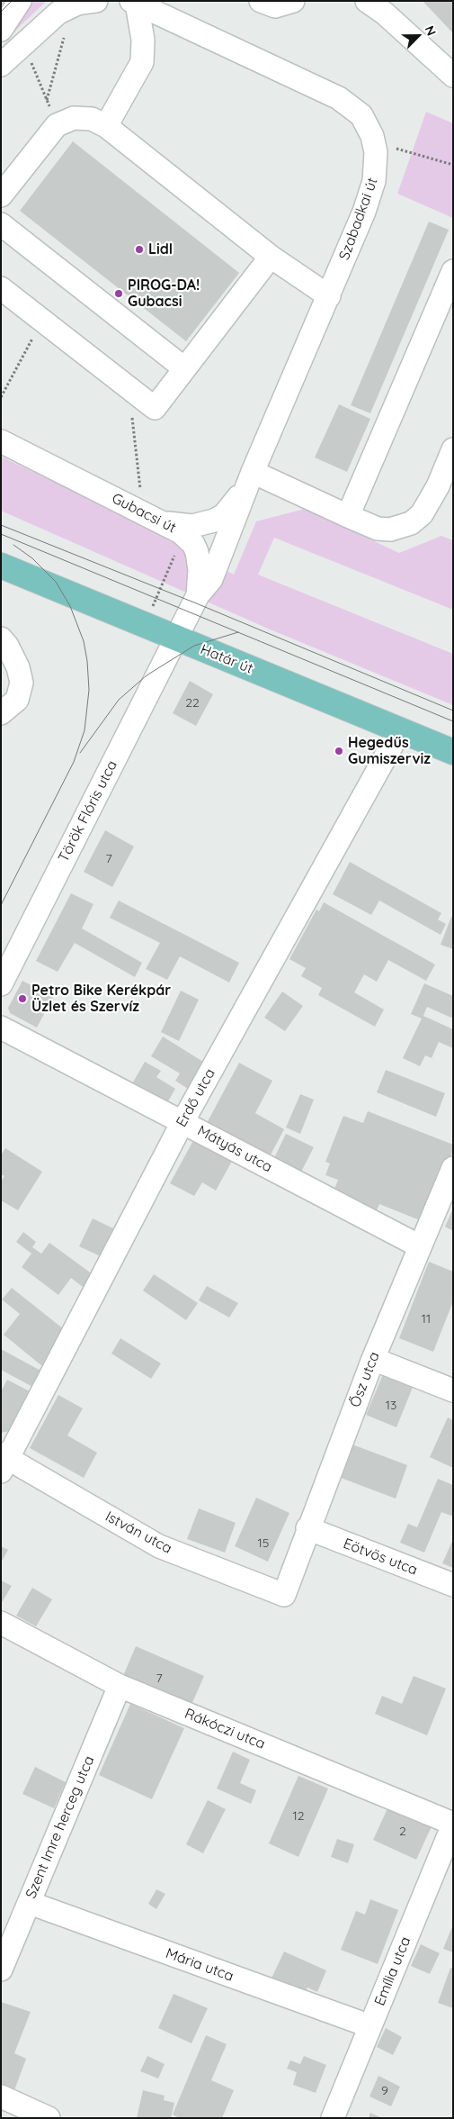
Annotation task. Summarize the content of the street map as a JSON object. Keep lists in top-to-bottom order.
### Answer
{
  "streets": {
    "main road": ["Határ út"],
    "street": [
      "Szabadkai út",
      "Gubacsi út",
      "Török Flóris utca",
      "Erdő utca",
      "Mátyás utca",
      "Ősz utca",
      "István utca",
      "Eötvös utca",
      "Rákóczi utca",
      "Szent Imre herceg utca",
      "Mária utca",
      "Emília utca"
    ]
  },
  "crossings": [
    ["Szabadkai út", "Gubacsi út"],
    ["Gubacsi út", "Határ út"],
    ["Gubacsi út", "Török Flóris utca"],
    ["Határ út", "Török Flóris utca"],
    ["Határ út", "Erdő utca"],
    ["Erdő utca", "Mátyás utca"],
    ["Erdő utca", "István utca"],
    ["Mátyás utca", "Ősz utca"],
    ["Ősz utca", "István utca"],
    ["Ősz utca", "Eötvös utca"],
    ["Rákóczi utca", "Szent Imre herceg utca"],
    ["Rákóczi utca", "Emília utca"],
    ["Szent Imre herceg utca", "Mária utca"],
    ["Mária utca", "Emília utca"]
  ],
  "places": [
    "Lidl",
    "PIROG-DA! Gubacsi",
    "Hegedűs Gumiszerviz",
    "Petro Bike Kerékpár Üzlet és Szervíz"
  ],
  "house_numbers": [
    "22",
    "7",
    "11",
    "13",
    "15",
    "7",
    "12",
    "2",
    "9"
  ],
  "north": "top right"
}
